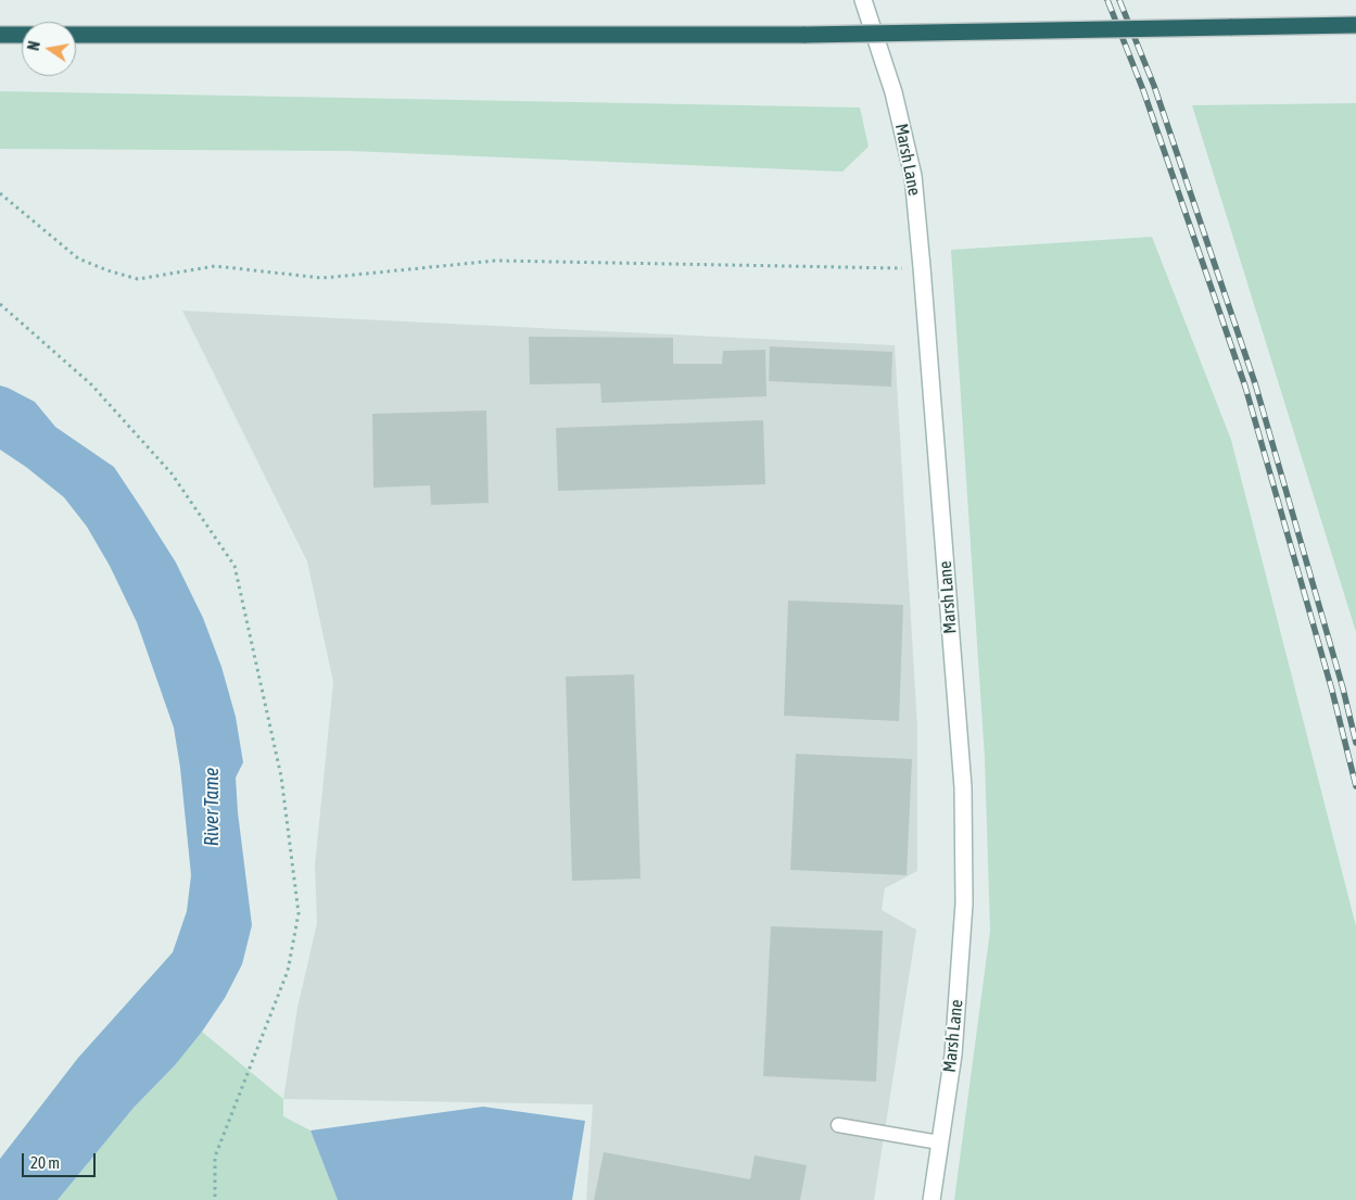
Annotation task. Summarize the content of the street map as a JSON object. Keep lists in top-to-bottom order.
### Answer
{
  "streets": {
    "main road": ["Marsh Lane"]
  },
  "water": ["River Tame"],
  "scale_bar": "20 m",
  "north": "left"
}
